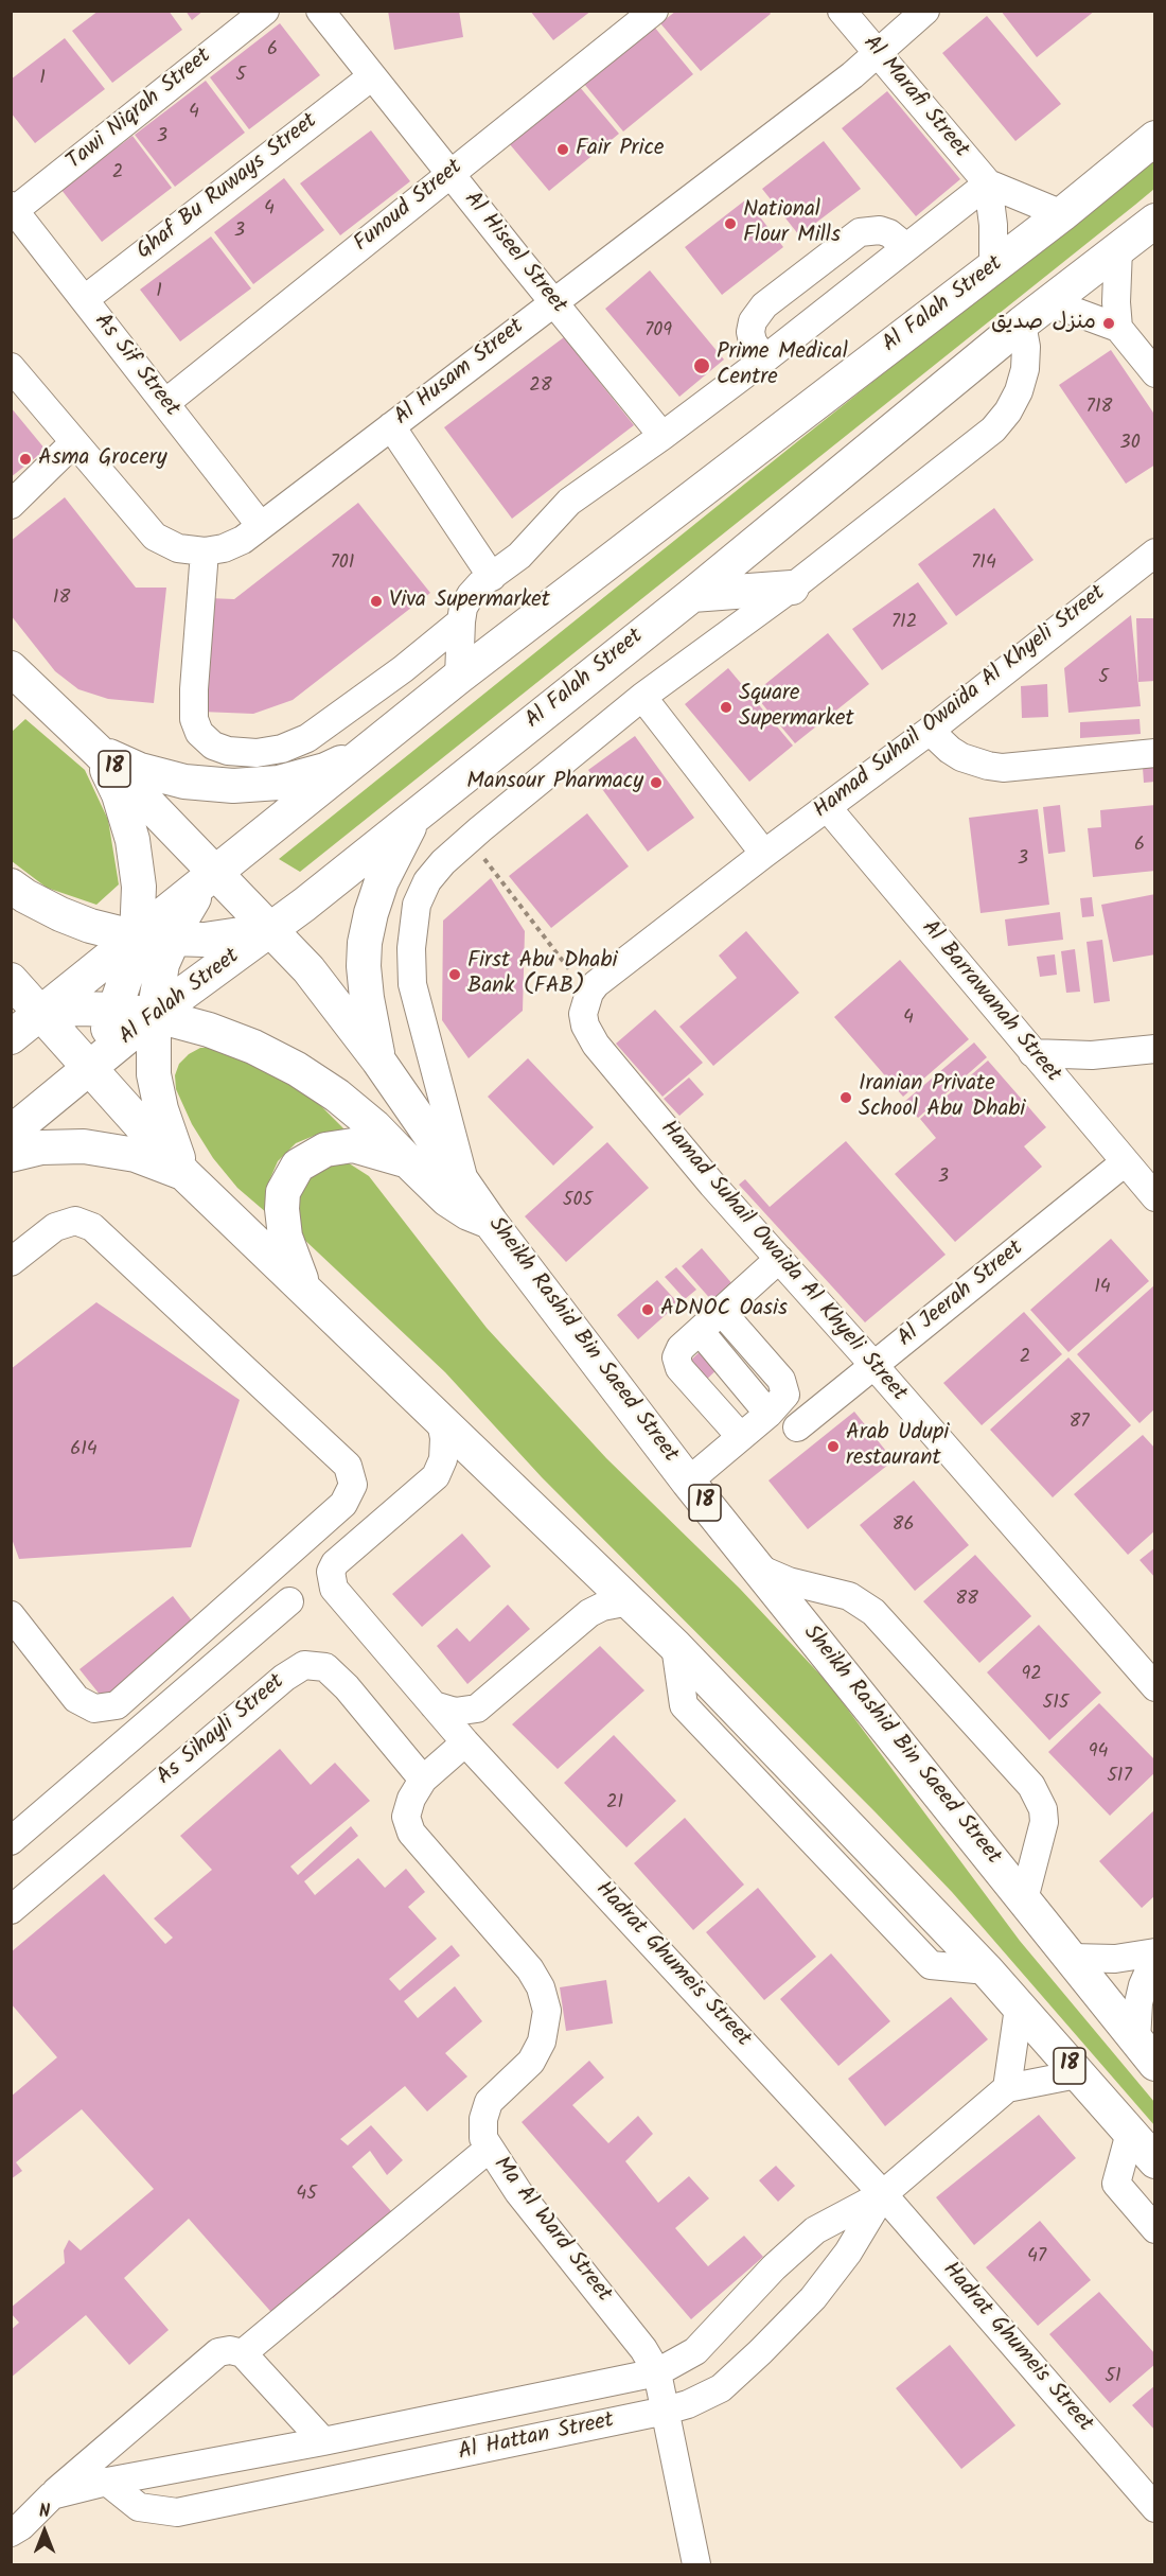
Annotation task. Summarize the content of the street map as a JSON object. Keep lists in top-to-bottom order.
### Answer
{
  "streets": {
    "main road": ["Al Falah Street", "18", "Sheikh Rashid Bin Saeed Street"],
    "street": [
      "Al Marafi Street",
      "Tawi Niqrah Street",
      "Ghaf Bu Ruways Street",
      "Funoud Street",
      "Al Hiseel Street",
      "As Sif Street",
      "Al Husam Street",
      "Hamad Suhail Owaida Al Khyeli Street",
      "Al Barrawanah Street",
      "Al Jeerah Street",
      "As Sihayli Street",
      "Hadrat Ghumeis Street",
      "Ma Al Ward Street",
      "Al Hattan Street"
    ]
  },
  "crossings": [
    ["Al Marafi Street", "Al Falah Street"],
    ["Al Marafi Street", "Al Husam Street"],
    ["Tawi Niqrah Street", "As Sif Street"],
    ["Ghaf Bu Ruways Street", "Al Hiseel Street"],
    ["Ghaf Bu Ruways Street", "As Sif Street"],
    ["Funoud Street", "Al Hiseel Street"],
    ["Funoud Street", "As Sif Street"],
    ["Al Hiseel Street", "Al Husam Street"],
    ["Al Falah Street", "18"],
    ["Al Falah Street", "Sheikh Rashid Bin Saeed Street"],
    ["As Sif Street", "Al Husam Street"],
    ["Hamad Suhail Owaida Al Khyeli Street", "Al Barrawanah Street"],
    ["Hamad Suhail Owaida Al Khyeli Street", "Al Jeerah Street"],
    ["18", "Hadrat Ghumeis Street"],
    ["18", "Al Hattan Street"],
    ["Al Barrawanah Street", "Al Jeerah Street"],
    ["As Sihayli Street", "Ma Al Ward Street"],
    ["Hadrat Ghumeis Street", "Ma Al Ward Street"],
    ["Hadrat Ghumeis Street", "Al Hattan Street"],
    ["Ma Al Ward Street", "Al Hattan Street"]
  ],
  "places": [
    "Fair Price",
    "National Flour Mills",
    "منزل صديق",
    "Prime Medical Centre",
    "Asma Grocery",
    "Viva Supermarket",
    "Square Supermarket",
    "Mansour Pharmacy",
    "First Abu Dhabi Bank (FAB)",
    "Iranian Private School Abu Dhabi",
    "ADNOC Oasis",
    "Arab Udupi restaurant"
  ],
  "house_numbers": [
    "6",
    "5",
    "1",
    "4",
    "3",
    "2",
    "4",
    "3",
    "1",
    "709",
    "28",
    "718",
    "30",
    "701",
    "714",
    "18",
    "712",
    "5",
    "6",
    "3",
    "4",
    "3",
    "505",
    "14",
    "2",
    "87",
    "614",
    "86",
    "88",
    "92",
    "515",
    "94",
    "517",
    "21",
    "45",
    "47",
    "51"
  ],
  "north": "top"
}
